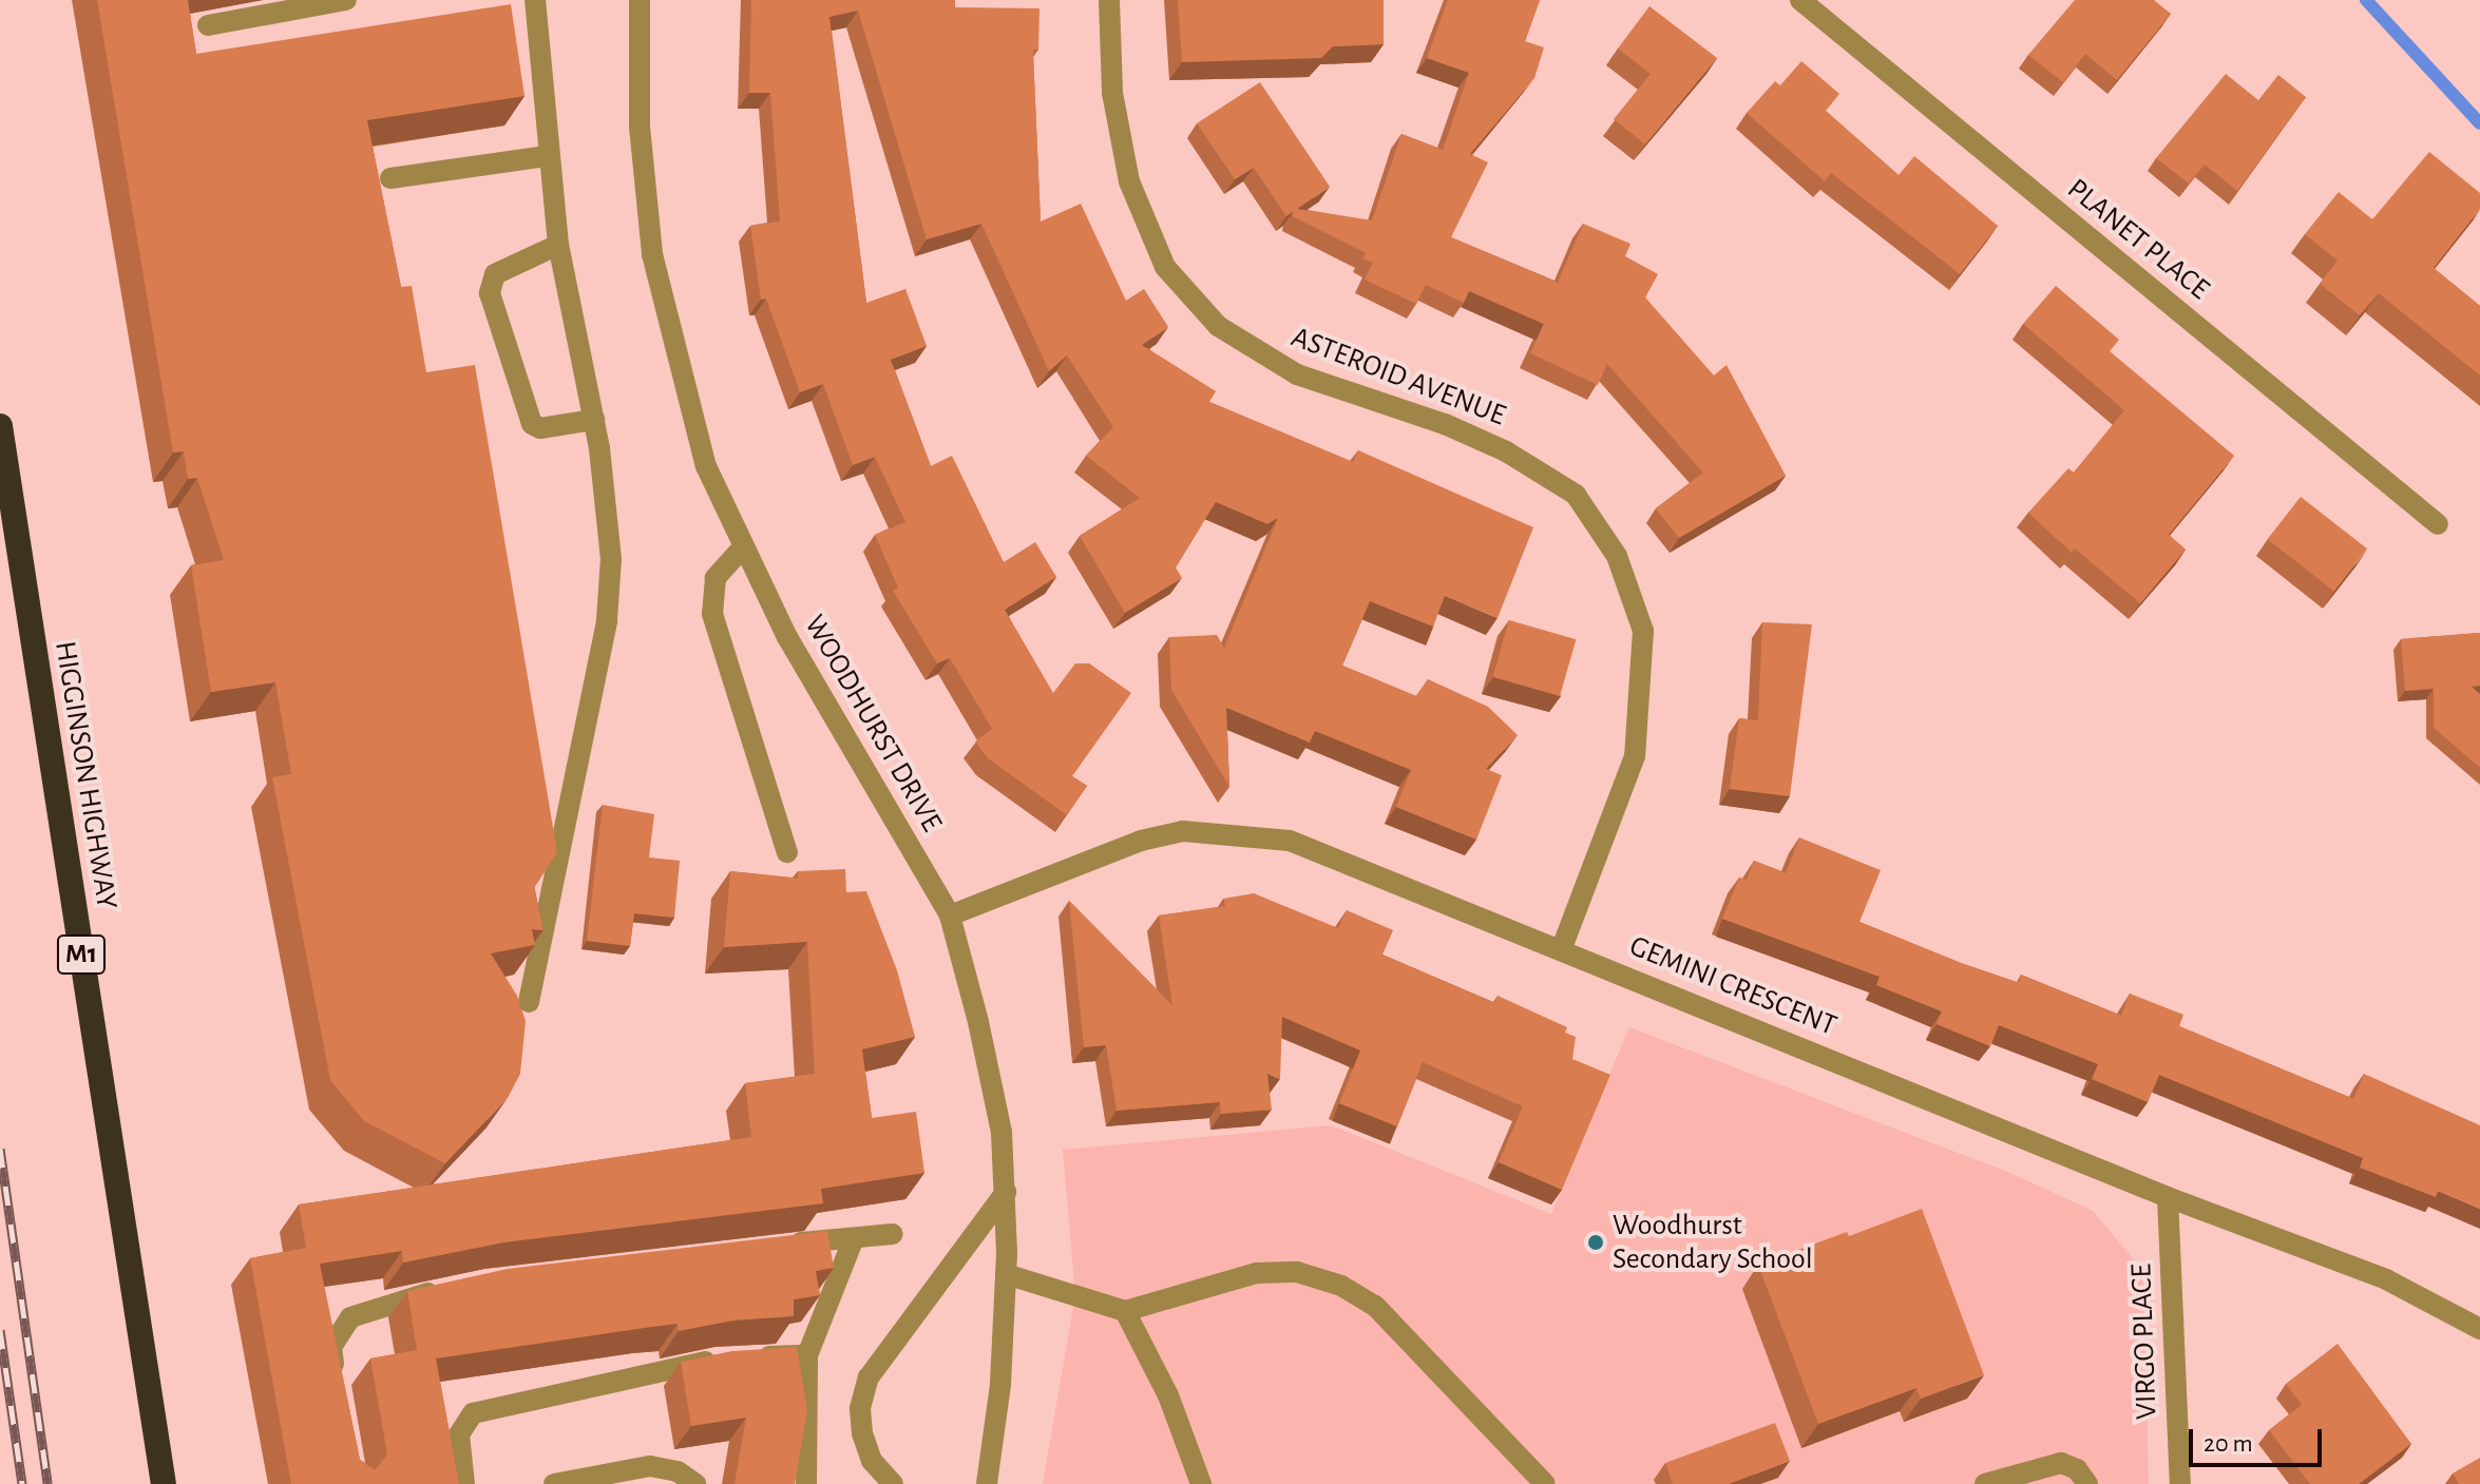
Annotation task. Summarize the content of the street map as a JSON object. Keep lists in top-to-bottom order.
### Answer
{
  "streets": {
    "highway": ["HIGGINSON HIGHWAY", "M1"],
    "street": [
      "PLANET PLACE",
      "ASTEROID AVENUE",
      "WOODHURST DRIVE",
      "GEMINI CRESCENT",
      "VIRGO PLACE"
    ]
  },
  "crossings": [
    ["ASTEROID AVENUE", "GEMINI CRESCENT"],
    ["WOODHURST DRIVE", "GEMINI CRESCENT"],
    ["GEMINI CRESCENT", "VIRGO PLACE"]
  ],
  "places": ["Woodhurst Secondary School"],
  "scale_bar": "20 m"
}
